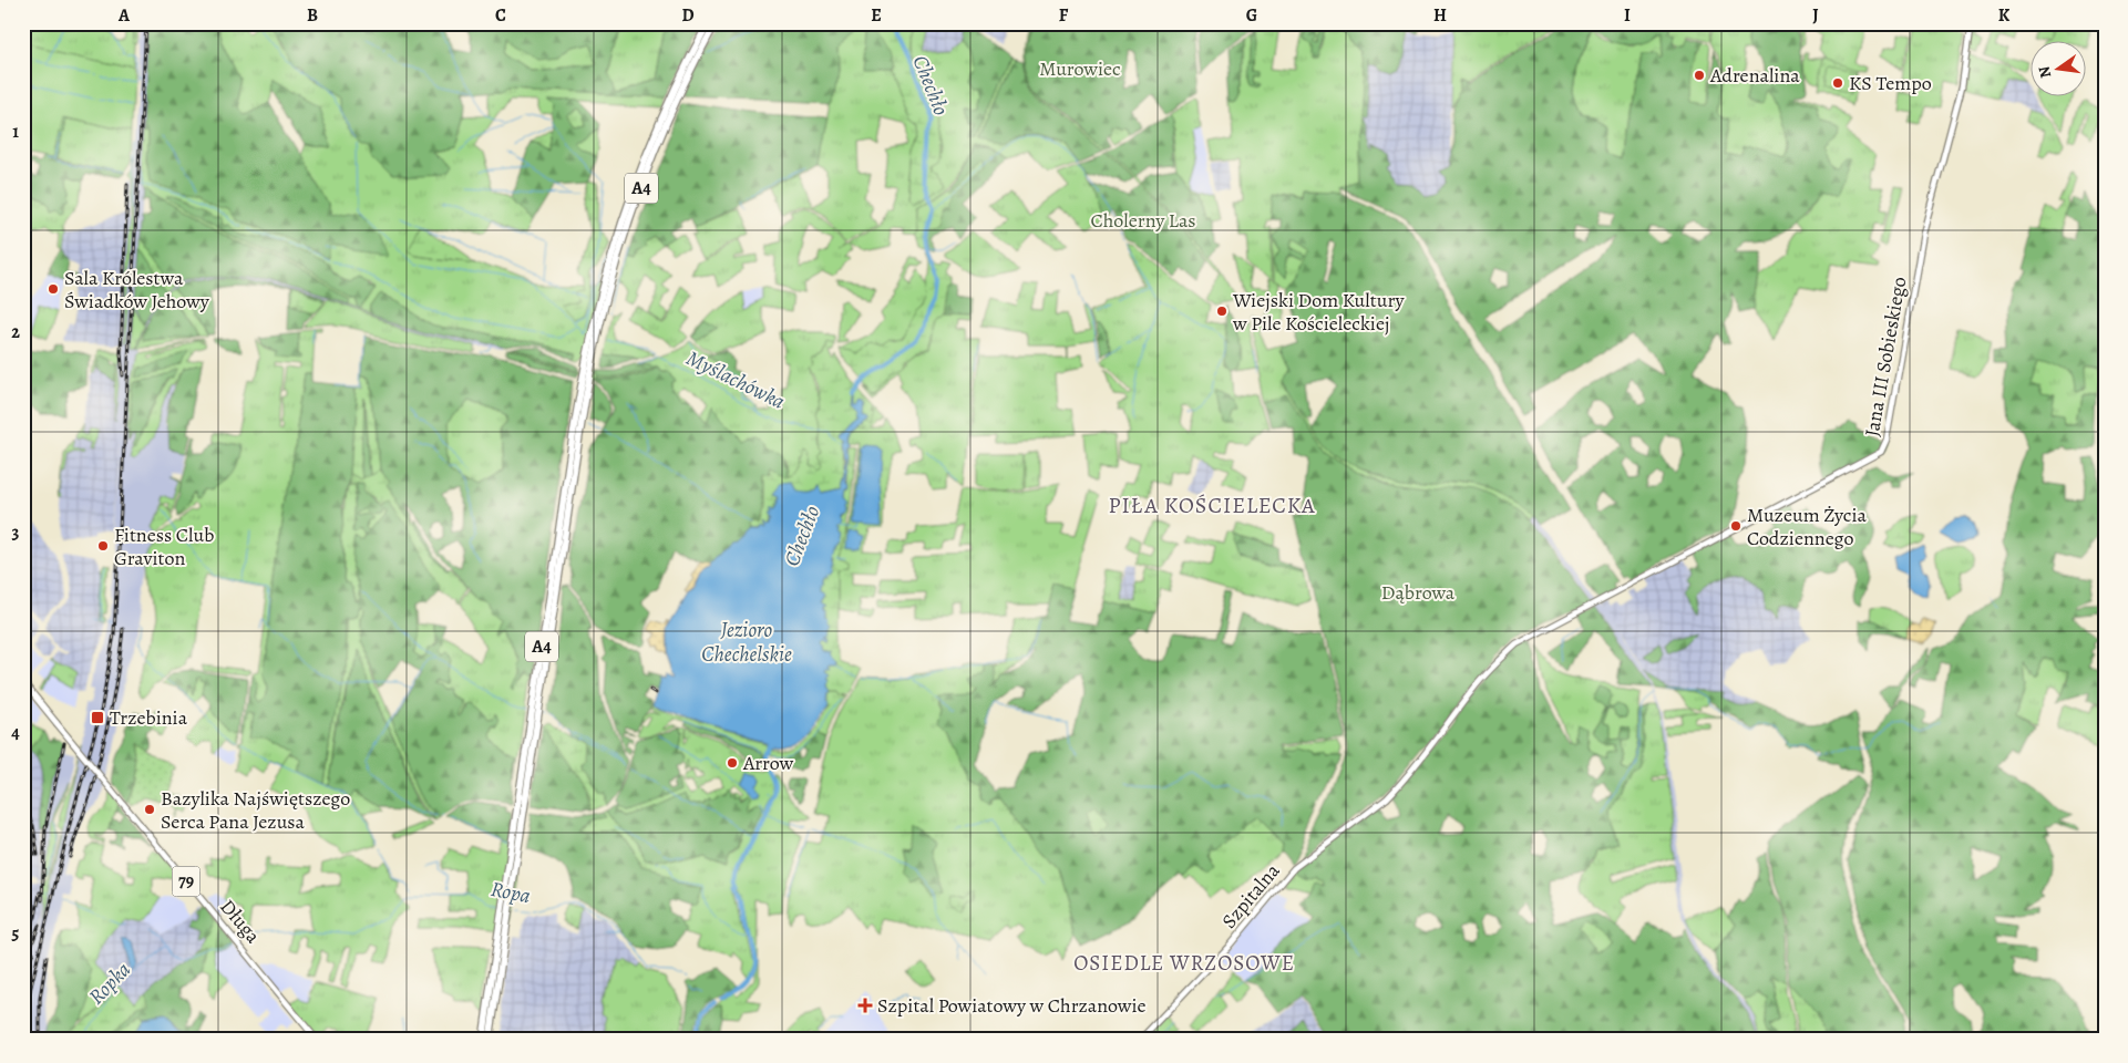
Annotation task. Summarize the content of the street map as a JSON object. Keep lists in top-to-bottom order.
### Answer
{
  "streets": {
    "highway": ["A4"],
    "main road": [
      "Jana III Sobieskiego",
      "79",
      "Szpitalna",
      "Długa"
    ]
  },
  "crossings": [
    ["Jana III Sobieskiego", "Szpitalna"]
  ],
  "districts": ["PIŁA KOŚCIELECKA", "OSIEDLE WRZOSOWE"],
  "water": [
    "Chechło",
    "Myślachówka",
    "Jezioro Chechelskie",
    "Ropa",
    "Ropka"
  ],
  "parks": ["Murowiec", "Cholerny Las", "Dąbrowa"],
  "places": {
    "other": [
      "Adrenalina",
      "KS Tempo",
      "Sala Królestwa Świadków Jehowy",
      "Wiejski Dom Kultury w Pile Kościeleckiej",
      "Muzeum Życia Codziennego",
      "Fitness Club Graviton",
      "Arrow",
      "Bazylika Najświętszego Serca Pana Jezusa"
    ],
    "transit": ["Trzebinia"],
    "health": ["Szpital Powiatowy w Chrzanowie"]
  },
  "north": "left",
  "grid": {
    "columns": [
      "A",
      "B",
      "C",
      "D",
      "E",
      "F",
      "G",
      "H",
      "I",
      "J",
      "K"
    ],
    "rows": [
      "1",
      "2",
      "3",
      "4",
      "5"
    ]
  }
}
